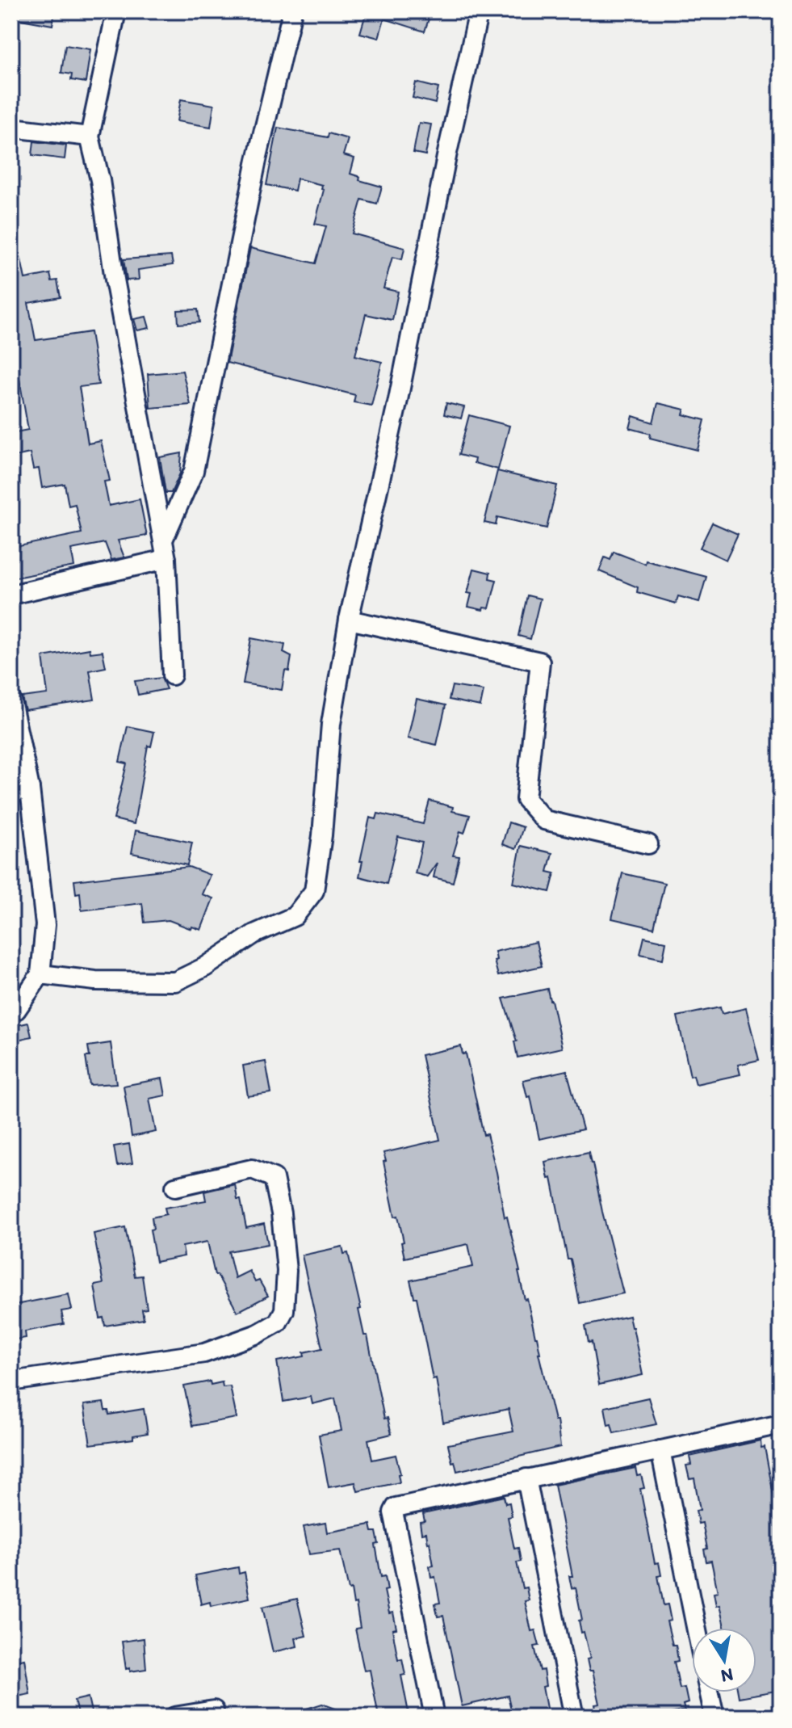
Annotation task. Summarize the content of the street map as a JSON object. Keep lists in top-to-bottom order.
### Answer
{
  "north": "bottom"
}
